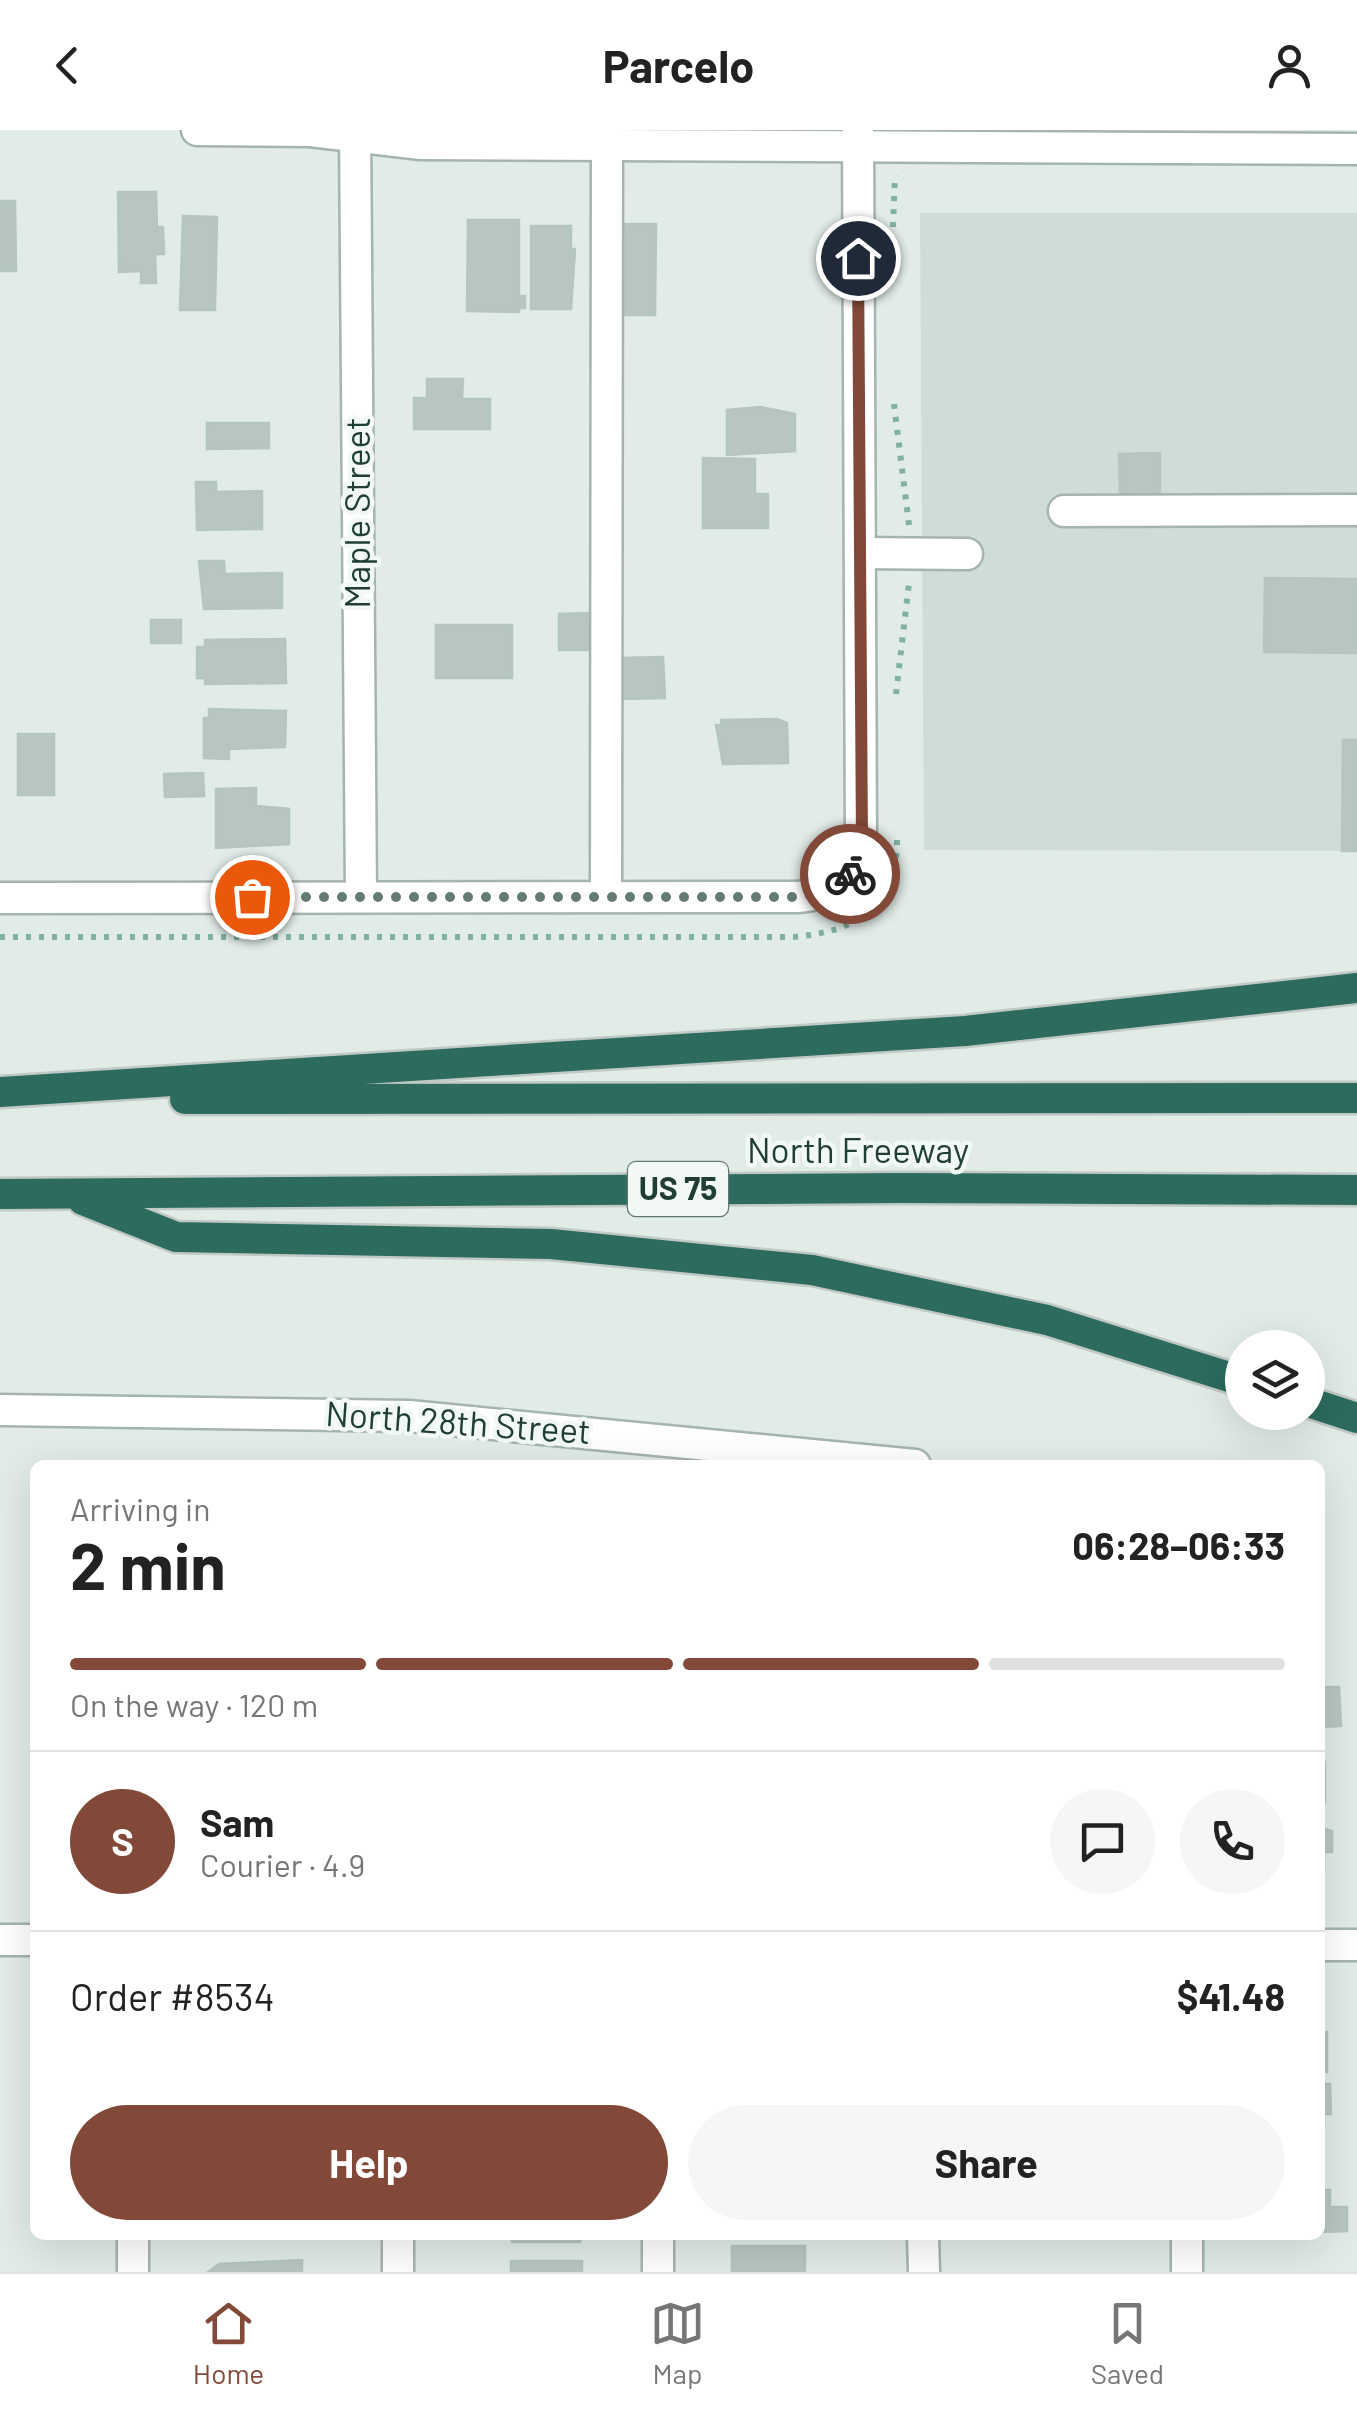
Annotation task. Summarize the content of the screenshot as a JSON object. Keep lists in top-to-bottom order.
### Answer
{
  "streets": {
    "highway": ["North Freeway", "US 75"],
    "street": ["Maple Street", "North 28th Street"]
  },
  "page": {
    "header": "Parcelo",
    "heading": ["2 min", "Arriving in", "06:28–06:33"],
    "panel": [
      "Sam",
      "Courier · 4.9",
      "Order #8534",
      "$41.48"
    ],
    "bar": "On the way · 120 m",
    "round": "S",
    "buttons": ["Help", "Share"],
    "tabs": ["Home", "Map", "Saved"]
  }
}
